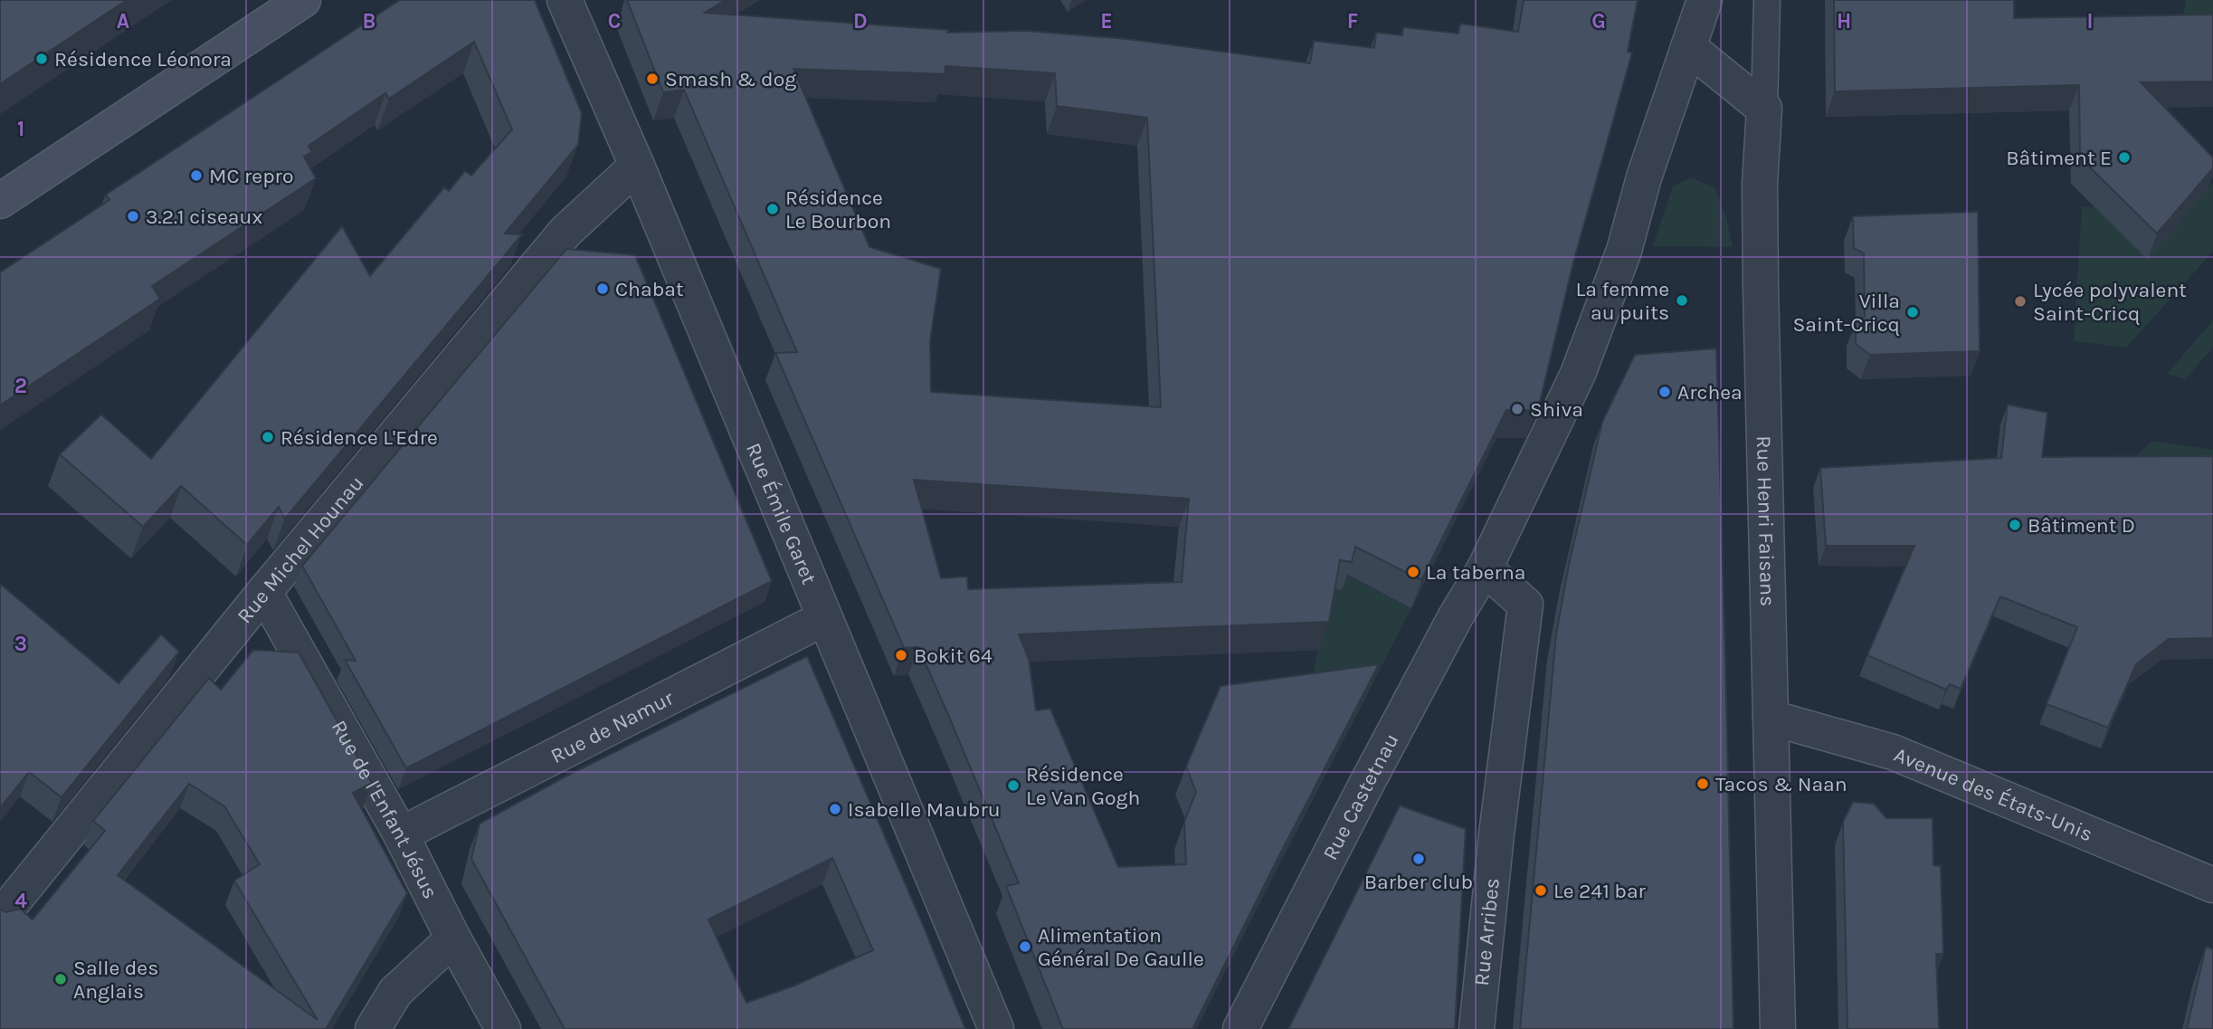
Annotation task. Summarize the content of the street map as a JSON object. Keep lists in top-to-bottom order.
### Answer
{
  "streets": {
    "street": [
      "Rue Émile Garet",
      "Rue Henri Faisans",
      "Rue Michel Hounau",
      "Rue de Namur",
      "Avenue des États-Unis",
      "Rue Castetnau",
      "Rue de l'Enfant Jésus",
      "Rue Arribes"
    ]
  },
  "crossings": [
    ["Rue Émile Garet", "Rue Michel Hounau"],
    ["Rue Émile Garet", "Rue de Namur"],
    ["Rue Henri Faisans", "Avenue des États-Unis"],
    ["Rue Michel Hounau", "Rue de l'Enfant Jésus"],
    ["Rue de Namur", "Rue de l'Enfant Jésus"],
    ["Rue Castetnau", "Rue Arribes"]
  ],
  "places": [
    "Résidence Léonora",
    "Smash & dog",
    "Bâtiment E",
    "MC repro",
    "Résidence Le Bourbon",
    "3.2.1 ciseaux",
    "Chabat",
    "La femme au puits",
    "Lycée polyvalent Saint-Cricq",
    "Villa Saint-Cricq",
    "Archea",
    "Shiva",
    "Résidence L'Edre",
    "Bâtiment D",
    "La taberna",
    "Bokit 64",
    "Tacos & Naan",
    "Résidence Le Van Gogh",
    "Isabelle Maubru",
    "Barber club",
    "Le 241 bar",
    "Alimentation Général De Gaulle",
    "Salle des Anglais"
  ],
  "grid": {
    "columns": [
      "A",
      "B",
      "C",
      "D",
      "E",
      "F",
      "G",
      "H",
      "I"
    ],
    "rows": [
      "1",
      "2",
      "3",
      "4"
    ]
  }
}
